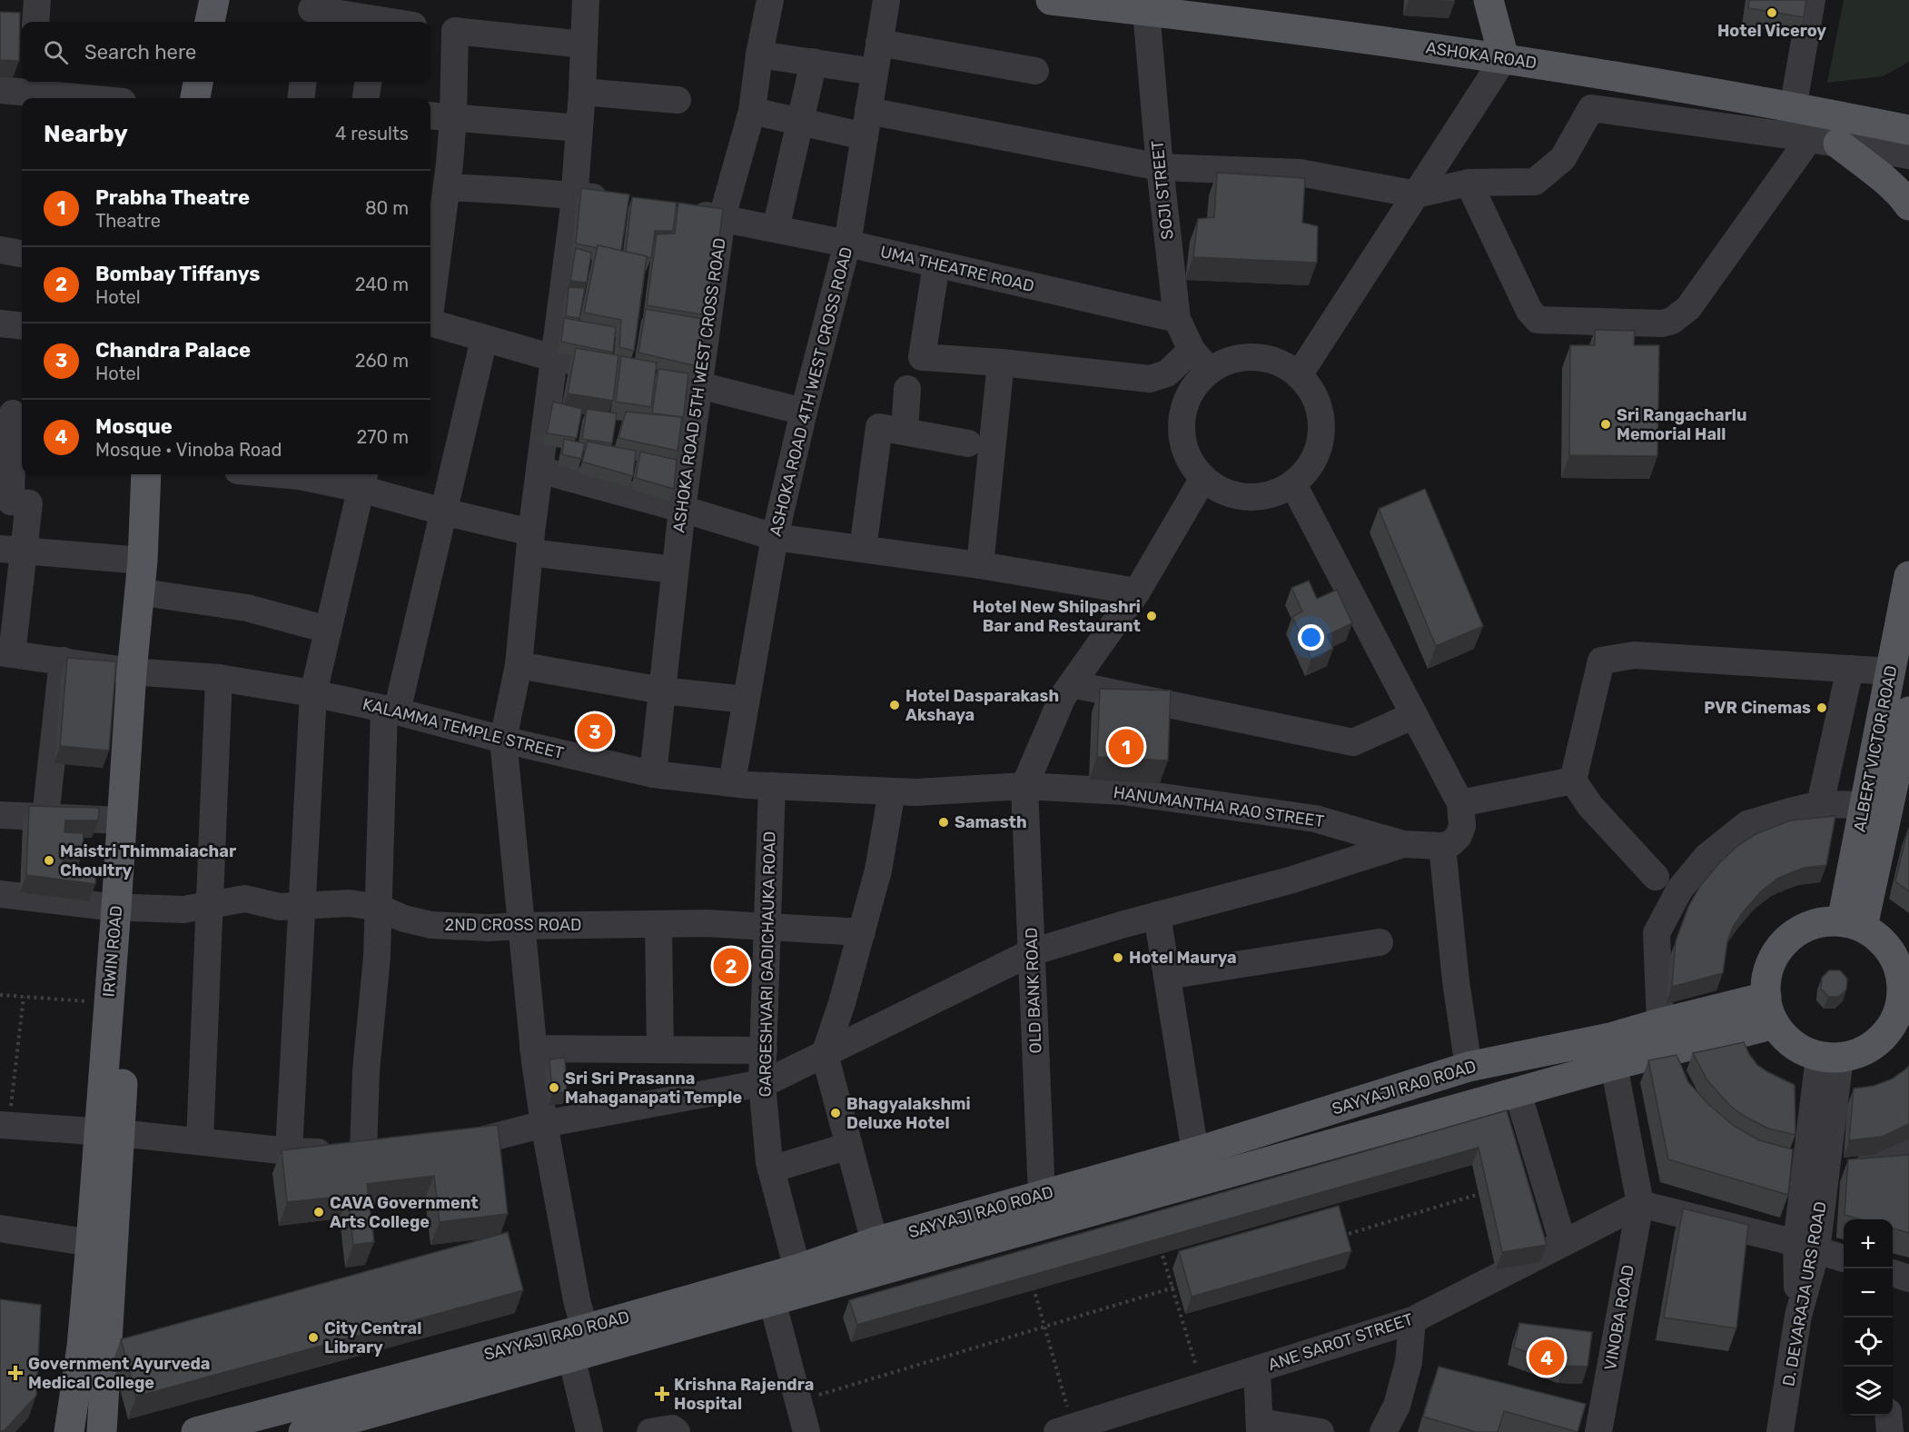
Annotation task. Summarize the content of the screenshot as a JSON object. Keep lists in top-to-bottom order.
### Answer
{
  "streets": {
    "main road": [
      "ASHOKA ROAD",
      "ALBERT VICTOR ROAD",
      "IRWIN ROAD",
      "SAYYAJI RAO ROAD"
    ],
    "street": [
      "SOJI STREET",
      "UMA THEATRE ROAD",
      "ASHOKA ROAD 5TH WEST CROSS ROAD",
      "ASHOKA ROAD 4TH WEST CROSS ROAD",
      "KALAMMA TEMPLE STREET",
      "HANUMANTHA RAO STREET",
      "2ND CROSS ROAD",
      "GARGESHVARI GADICHAUKA ROAD",
      "OLD BANK ROAD",
      "D. DEVARAJA URS ROAD",
      "VINOBA ROAD",
      "ANE SAROT STREET"
    ]
  },
  "crossings": [
    ["ASHOKA ROAD", "SOJI STREET"],
    ["SOJI STREET", "UMA THEATRE ROAD"],
    ["UMA THEATRE ROAD", "ASHOKA ROAD 5TH WEST CROSS ROAD"],
    ["UMA THEATRE ROAD", "ASHOKA ROAD 4TH WEST CROSS ROAD"],
    ["ASHOKA ROAD 5TH WEST CROSS ROAD", "KALAMMA TEMPLE STREET"],
    ["ASHOKA ROAD 4TH WEST CROSS ROAD", "KALAMMA TEMPLE STREET"],
    ["KALAMMA TEMPLE STREET", "HANUMANTHA RAO STREET"],
    ["KALAMMA TEMPLE STREET", "IRWIN ROAD"],
    ["KALAMMA TEMPLE STREET", "GARGESHVARI GADICHAUKA ROAD"],
    ["KALAMMA TEMPLE STREET", "OLD BANK ROAD"],
    ["ALBERT VICTOR ROAD", "SAYYAJI RAO ROAD"],
    ["ALBERT VICTOR ROAD", "D. DEVARAJA URS ROAD"],
    ["HANUMANTHA RAO STREET", "OLD BANK ROAD"],
    ["2ND CROSS ROAD", "IRWIN ROAD"],
    ["2ND CROSS ROAD", "GARGESHVARI GADICHAUKA ROAD"],
    ["GARGESHVARI GADICHAUKA ROAD", "SAYYAJI RAO ROAD"],
    ["OLD BANK ROAD", "SAYYAJI RAO ROAD"],
    ["SAYYAJI RAO ROAD", "D. DEVARAJA URS ROAD"],
    ["VINOBA ROAD", "ANE SAROT STREET"]
  ],
  "places": {
    "other": [
      "Hotel Viceroy",
      "Sri Rangacharlu Memorial Hall",
      "Hotel New Shilpashri Bar and Restaurant",
      "Hotel Dasparakash Akshaya",
      "PVR Cinemas",
      "Samasth",
      "Maistri Thimmaiachar Choultry",
      "Hotel Maurya",
      "Sri Sri Prasanna Mahaganapati Temple",
      "Bhagyalakshmi Deluxe Hotel",
      "CAVA Government Arts College",
      "City Central Library"
    ],
    "health": ["Government Ayurveda Medical College", "Krishna Rajendra Hospital"]
  },
  "page": {
    "search": "Search here",
    "heading": ["Nearby", "4 results"],
    "list": [
      {
        "mark": "1",
        "name": "Prabha Theatre",
        "note": "Theatre",
        "value": "80 m"
      },
      {
        "mark": "2",
        "name": "Bombay Tiffanys",
        "note": "Hotel",
        "value": "240 m"
      },
      {
        "mark": "3",
        "name": "Chandra Palace",
        "note": "Hotel",
        "value": "260 m"
      },
      {
        "mark": "4",
        "name": "Mosque",
        "note": "Mosque · Vinoba Road",
        "value": "270 m"
      }
    ],
    "pins": [
      "3",
      "1",
      "2",
      "4"
    ],
    "map_buttons": ["+", "−"]
  }
}
